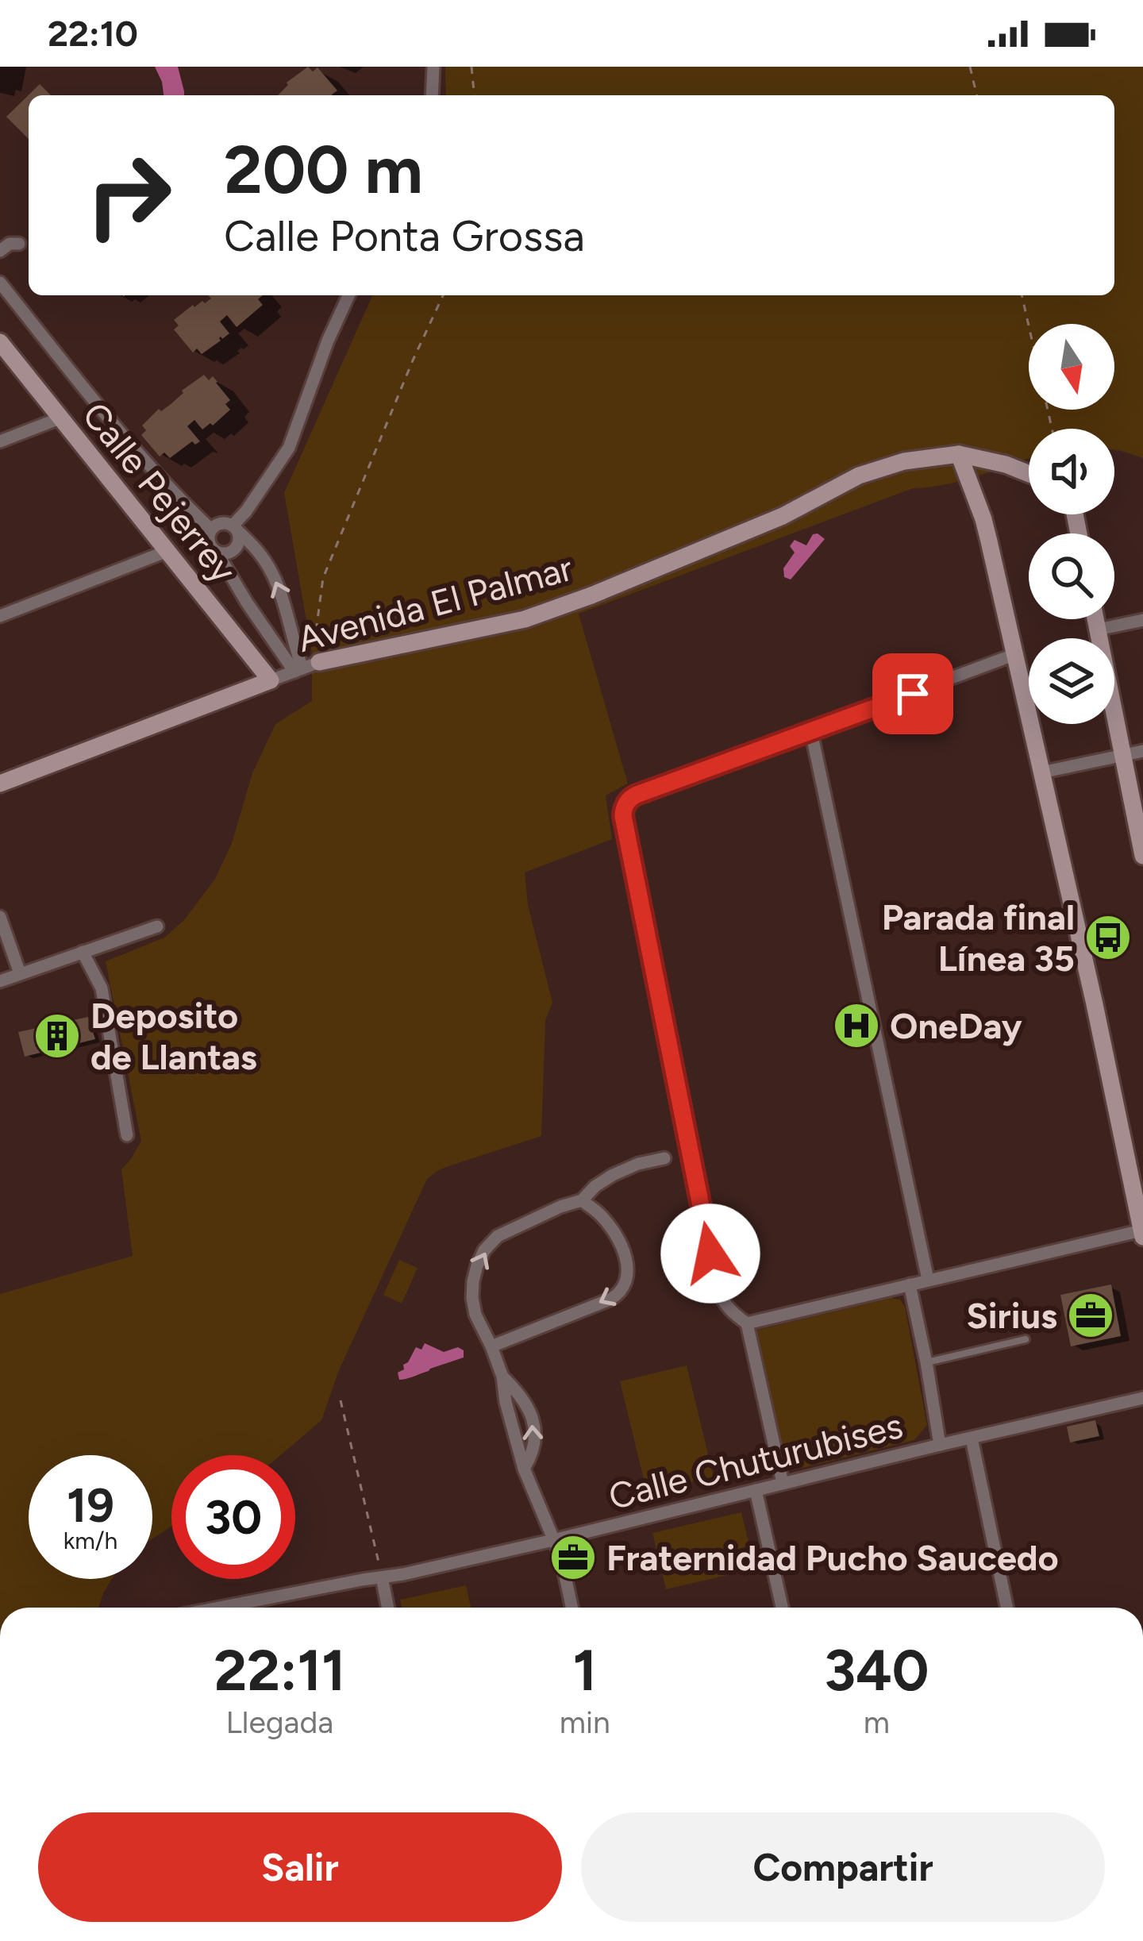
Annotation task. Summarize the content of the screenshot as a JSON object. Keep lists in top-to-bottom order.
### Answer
{
  "streets": {
    "street": ["Calle Pejerrey", "Avenida El Palmar", "Calle Chuturubises"]
  },
  "crossings": [
    ["Calle Pejerrey", "Avenida El Palmar"]
  ],
  "places": {
    "bus stop": ["Parada final Línea 35"],
    "hospital": ["OneDay"],
    "building": ["Deposito de Llantas"],
    "office": ["Sirius", "Fraternidad Pucho Saucedo"]
  },
  "north": "bottom",
  "page": {
    "status": "22:10",
    "turn": ["200 m", "Calle Ponta Grossa"],
    "speed": "19 km/h",
    "limit": "30",
    "eta": [
      "22:11",
      "Llegada",
      "1",
      "min",
      "340",
      "m"
    ],
    "buttons": ["Salir", "Compartir"]
  }
}
